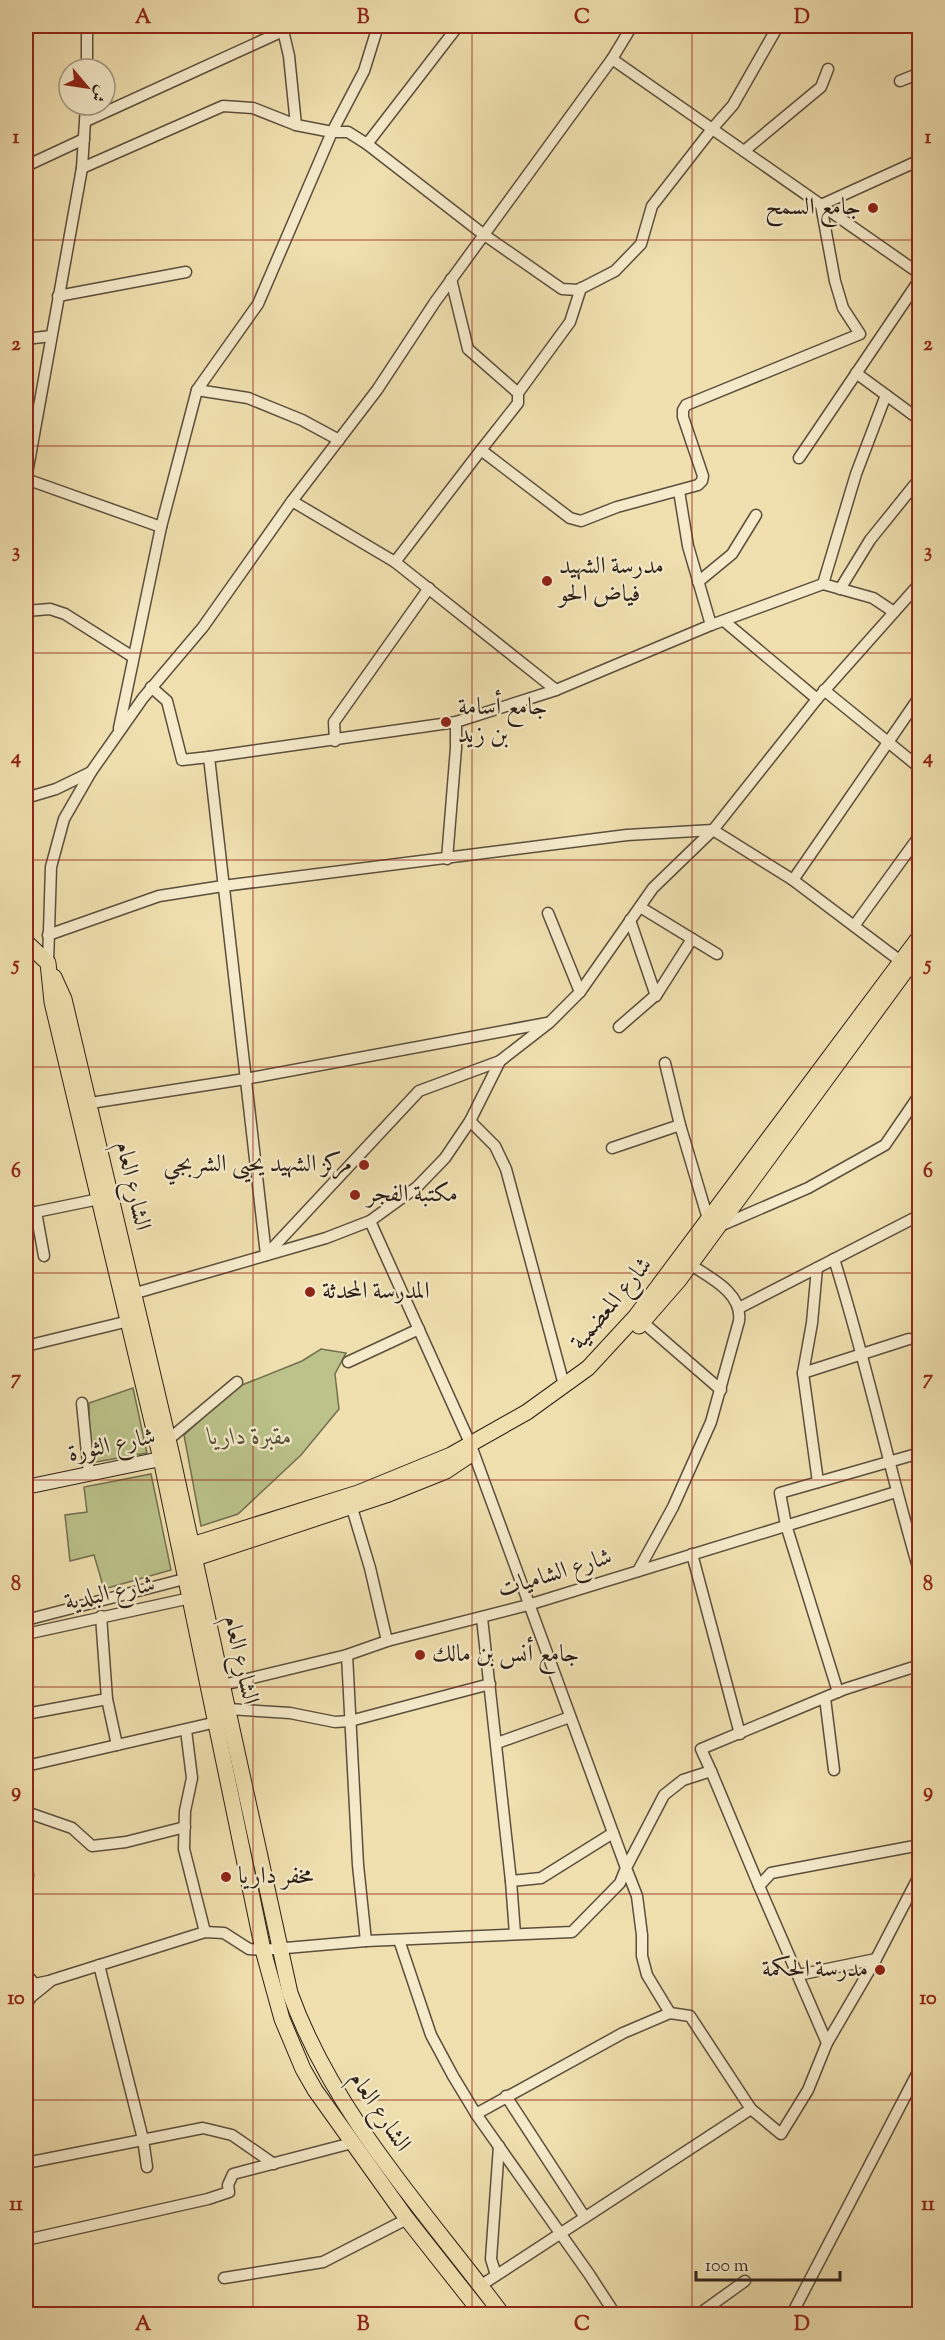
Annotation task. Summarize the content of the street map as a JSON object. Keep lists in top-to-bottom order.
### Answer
{
  "streets": {
    "main road": ["الشارع العام", "شارع المعضمية", "شارع الثورة"],
    "street": ["شارع الشاميات", "شارع البلدية"]
  },
  "crossings": [
    ["الشارع العام", "شارع المعضمية"],
    ["الشارع العام", "شارع الثورة"],
    ["الشارع العام", "شارع الشاميات"],
    ["الشارع العام", "شارع البلدية"]
  ],
  "parks": ["مقبرة داريا"],
  "places": [
    "جامع السمح",
    "مدرسة الشهيد فياض الحو",
    "جامع أسامة بن زيد",
    "مركز الشهيد يحيى الشربجي",
    "مكتبة الفجر",
    "المدرسة المحدثة",
    "جامع أنس بن مالك",
    "مخفر داريا",
    "مدرسة الحكمة"
  ],
  "scale_bar": "100 m",
  "north": "bottom right",
  "grid": {
    "columns": [
      "A",
      "B",
      "C",
      "D"
    ],
    "rows": [
      "1",
      "2",
      "3",
      "4",
      "5",
      "6",
      "7",
      "8",
      "9",
      "10",
      "11"
    ]
  }
}
